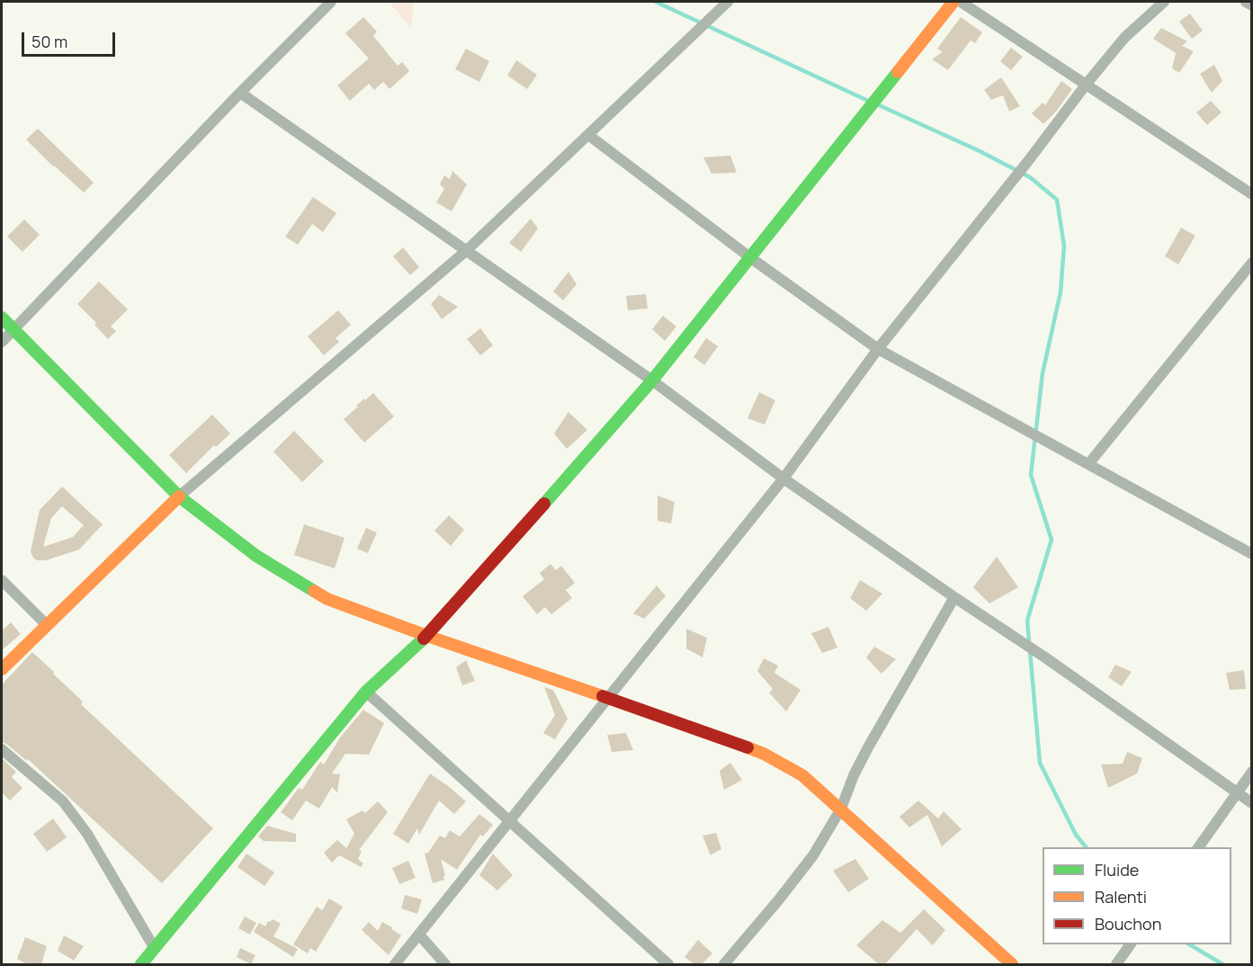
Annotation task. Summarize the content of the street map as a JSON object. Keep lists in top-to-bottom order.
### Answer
{
  "legend": ["Fluide", "Ralenti", "Bouchon"],
  "scale_bar": "50 m"
}
